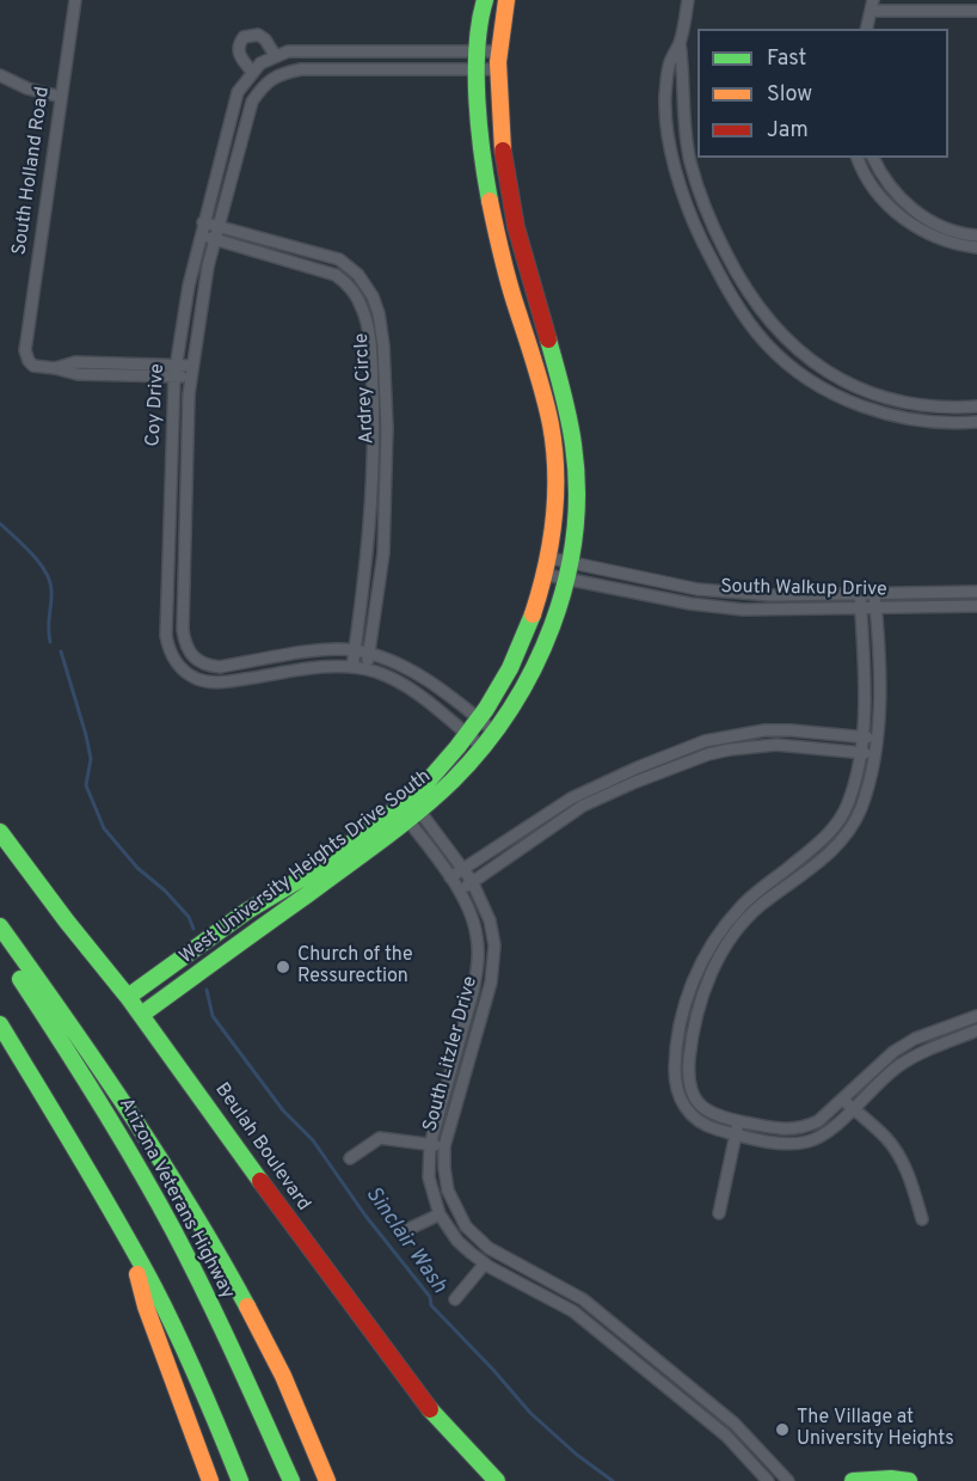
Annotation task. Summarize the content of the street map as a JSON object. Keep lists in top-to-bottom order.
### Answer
{
  "streets": {
    "main road": ["West University Heights Drive South", "Beulah Boulevard", "Arizona Veterans Highway"],
    "street": [
      "South Holland Road",
      "Ardrey Circle",
      "Coy Drive",
      "South Walkup Drive",
      "South Litzler Drive"
    ]
  },
  "crossings": [
    ["South Holland Road", "Coy Drive"],
    ["Ardrey Circle", "Coy Drive"],
    ["Coy Drive", "West University Heights Drive South"],
    ["South Walkup Drive", "West University Heights Drive South"],
    ["West University Heights Drive South", "South Litzler Drive"],
    ["West University Heights Drive South", "Beulah Boulevard"]
  ],
  "water": ["Sinclair Wash"],
  "places": ["Church of the Ressurection", "The Village at University Heights"],
  "legend": ["Fast", "Slow", "Jam"]
}
